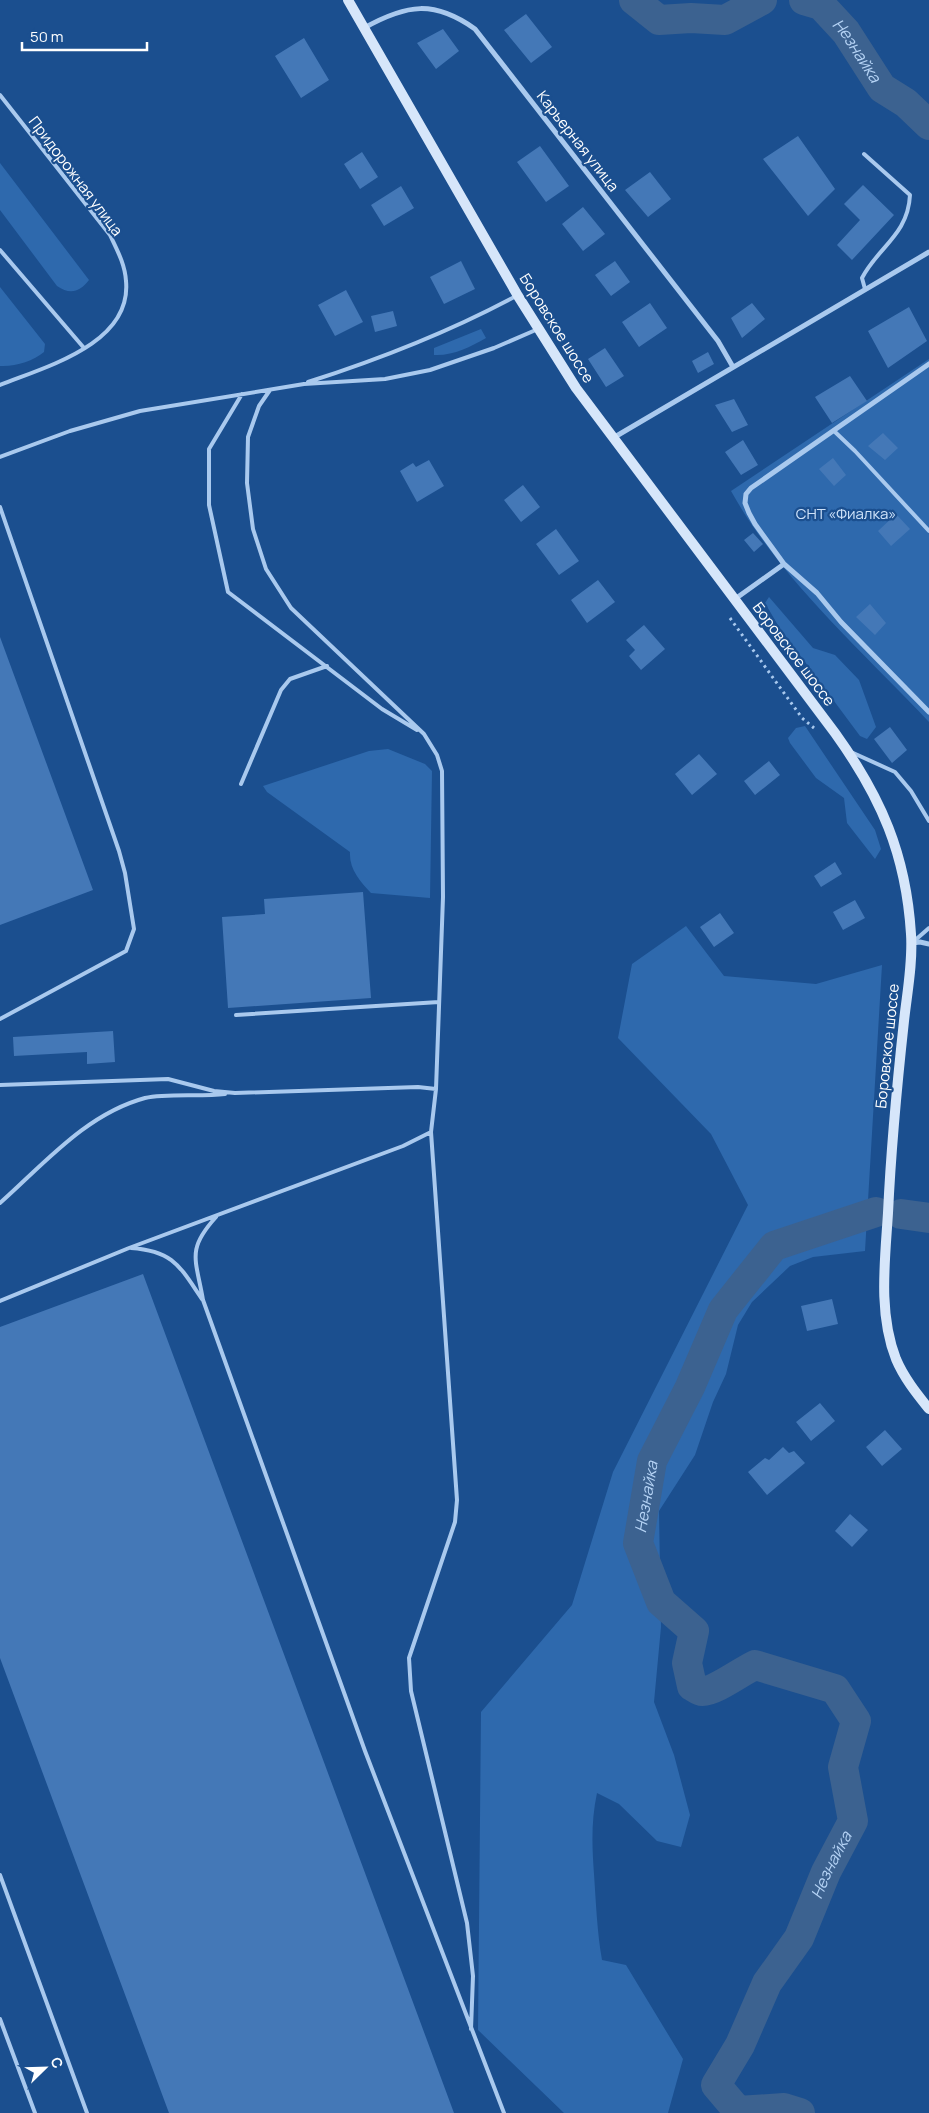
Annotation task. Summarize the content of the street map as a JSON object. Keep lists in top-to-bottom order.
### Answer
{
  "streets": {
    "main road": ["Боровское шоссе"],
    "street": ["Карьерная улица"],
    "lane": ["Придорожная улица"]
  },
  "crossings": [
    ["Карьерная улица", "Боровское шоссе"]
  ],
  "water": ["Незнайка"],
  "parks": ["СНТ «Фиалка»"],
  "scale_bar": "50 m",
  "north": "top right"
}
